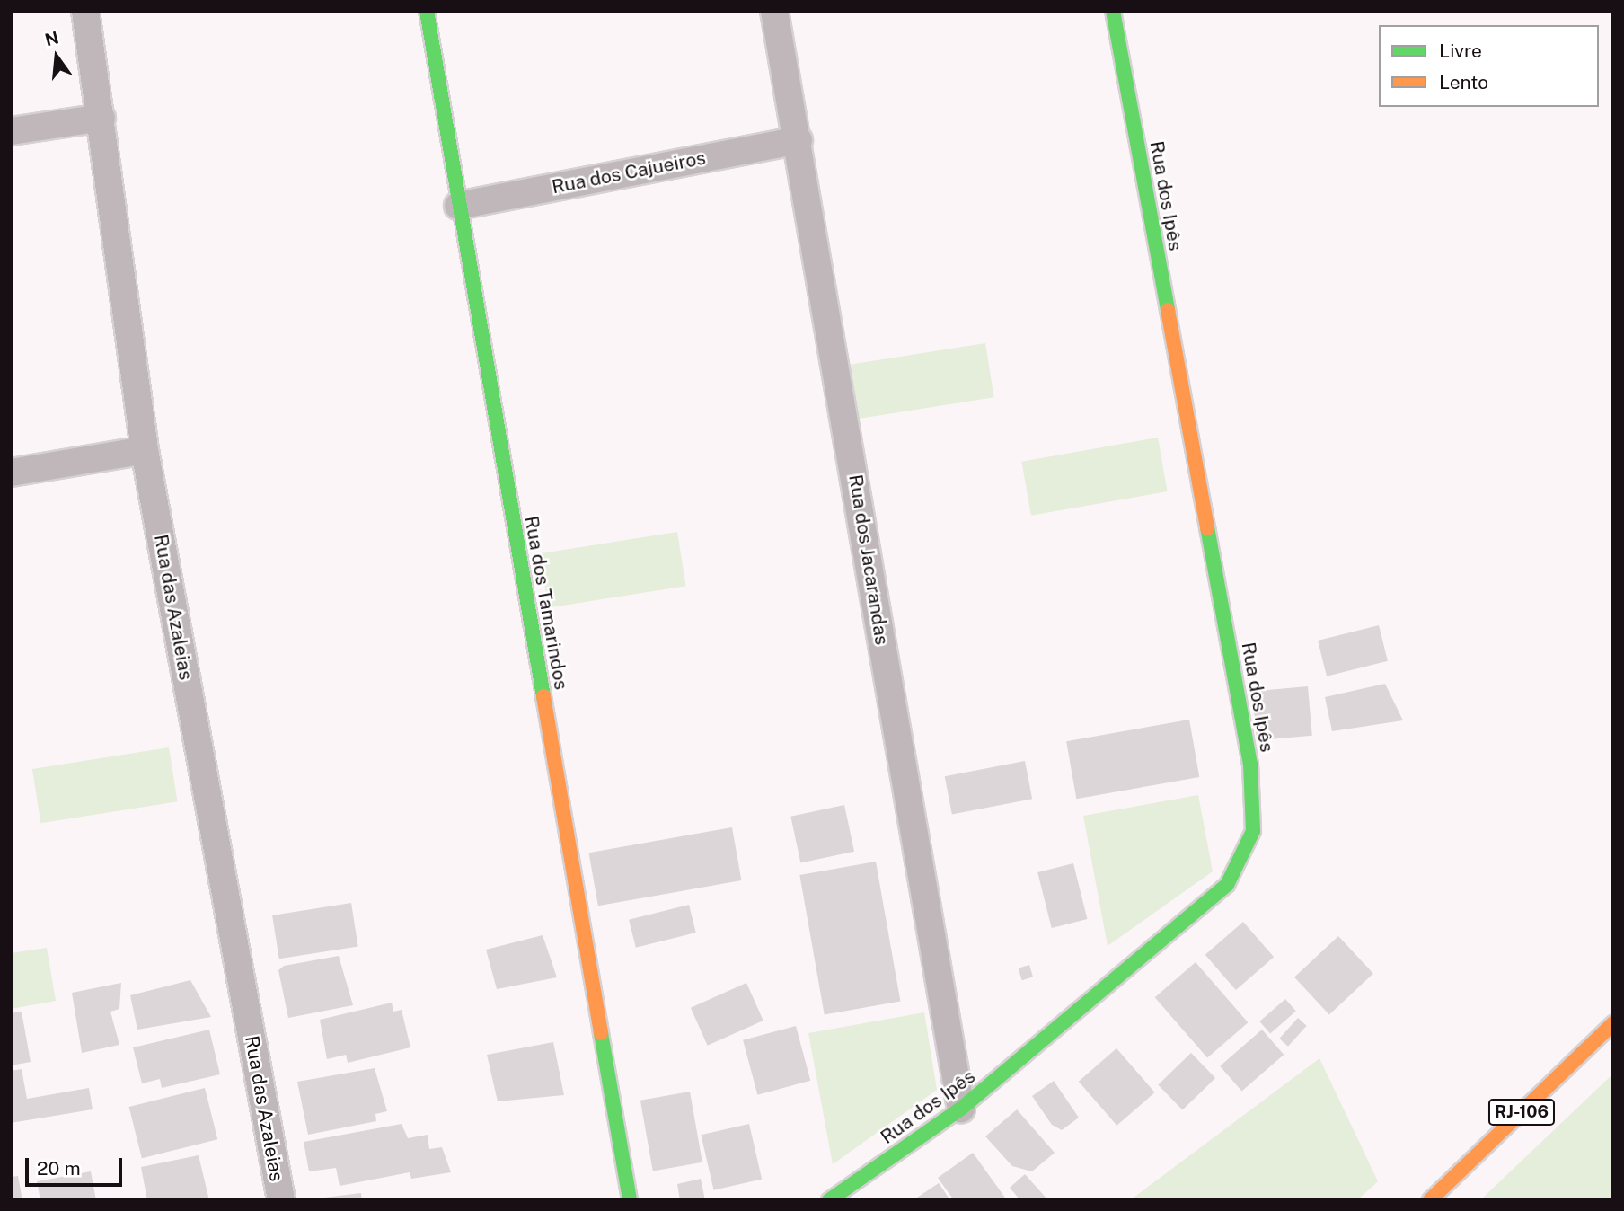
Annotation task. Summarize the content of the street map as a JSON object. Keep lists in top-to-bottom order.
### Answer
{
  "streets": {
    "main road": ["Rua dos Ipês", "Rua dos Tamarindos", "RJ-106"],
    "street": ["Rua dos Cajueiros", "Rua dos Jacarandas", "Rua das Azaleias"]
  },
  "crossings": [
    ["Rua dos Cajueiros", "Rua dos Jacarandas"],
    ["Rua dos Cajueiros", "Rua dos Tamarindos"],
    ["Rua dos Ipês", "Rua dos Jacarandas"]
  ],
  "legend": ["Livre", "Lento"],
  "scale_bar": "20 m",
  "north": "top"
}
